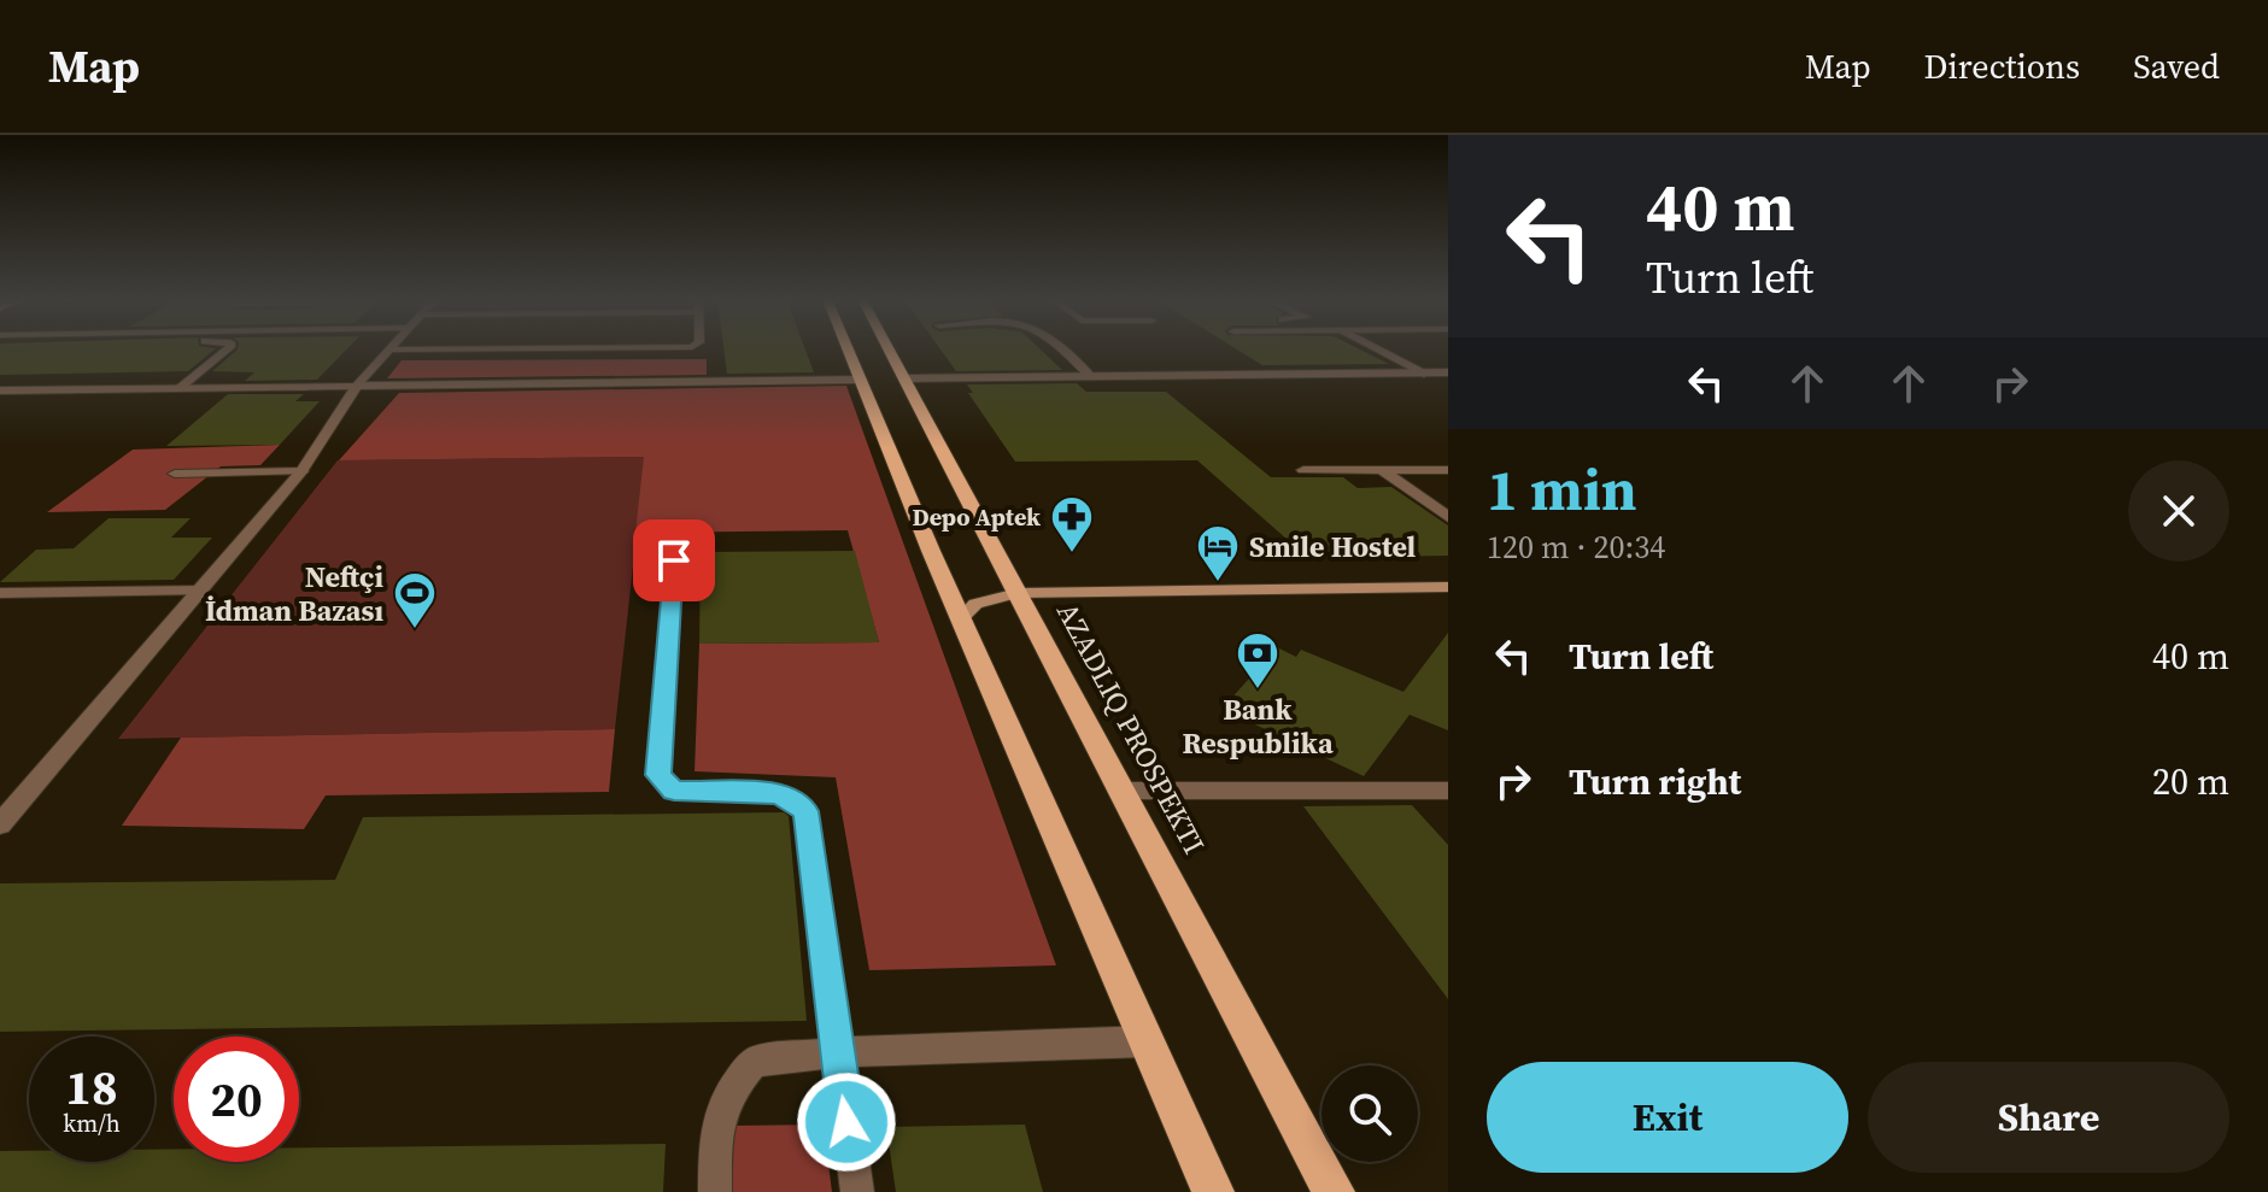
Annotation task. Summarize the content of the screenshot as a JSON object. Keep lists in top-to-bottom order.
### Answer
{
  "places": {
    "pharmacy": ["Depo Aptek"],
    "hotel": ["Smile Hostel"],
    "sports": ["Neftçi İdman Bazası"],
    "bank": ["Bank Respublika"]
  },
  "page": {
    "header": "Map",
    "nav": ["Map", "Directions", "Saved"],
    "turn": ["40 m", "Turn left"],
    "heading": ["1 min", "120 m · 20:34"],
    "list": [
      {
        "name": "Turn left",
        "value": "40 m"
      },
      {
        "name": "Turn right",
        "value": "20 m"
      }
    ],
    "speed": "18 km/h",
    "limit": "20",
    "buttons": ["Exit", "Share"]
  }
}
